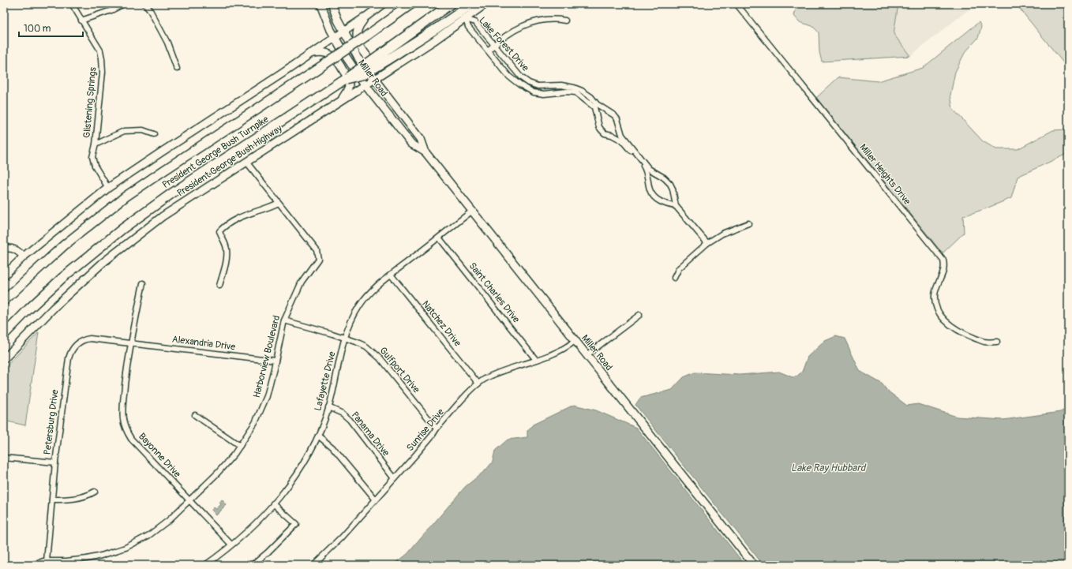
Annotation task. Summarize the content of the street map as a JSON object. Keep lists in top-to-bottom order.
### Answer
{
  "streets": {
    "highway": ["President George Bush Turnpike"],
    "main road": ["Miller Road", "President George Bush Highway"],
    "street": [
      "Lake Forest Drive",
      "Glistening Springs",
      "Miller Heights Drive",
      "Saint Charles Drive",
      "Natchez Drive",
      "Alexandria Drive",
      "Harborview Boulevard",
      "Gulfport Drive",
      "Lafayette Drive",
      "Petersburg Drive",
      "Sunrise Drive",
      "Panama Drive",
      "Bayonne Drive"
    ]
  },
  "crossings": [
    ["Lake Forest Drive", "President George Bush Highway"],
    ["Miller Road", "President George Bush Highway"],
    ["Miller Road", "Lafayette Drive"],
    ["Miller Road", "Sunrise Drive"],
    ["President George Bush Highway", "Harborview Boulevard"],
    ["Saint Charles Drive", "Lafayette Drive"],
    ["Saint Charles Drive", "Sunrise Drive"],
    ["Natchez Drive", "Lafayette Drive"],
    ["Natchez Drive", "Sunrise Drive"],
    ["Alexandria Drive", "Harborview Boulevard"],
    ["Alexandria Drive", "Petersburg Drive"],
    ["Alexandria Drive", "Bayonne Drive"],
    ["Harborview Boulevard", "Gulfport Drive"],
    ["Harborview Boulevard", "Petersburg Drive"],
    ["Harborview Boulevard", "Bayonne Drive"],
    ["Gulfport Drive", "Lafayette Drive"],
    ["Gulfport Drive", "Sunrise Drive"],
    ["Lafayette Drive", "Panama Drive"],
    ["Lafayette Drive", "Bayonne Drive"],
    ["Petersburg Drive", "Bayonne Drive"],
    ["Sunrise Drive", "Panama Drive"]
  ],
  "water": ["Lake Ray Hubbard"],
  "scale_bar": "100 m"
}
